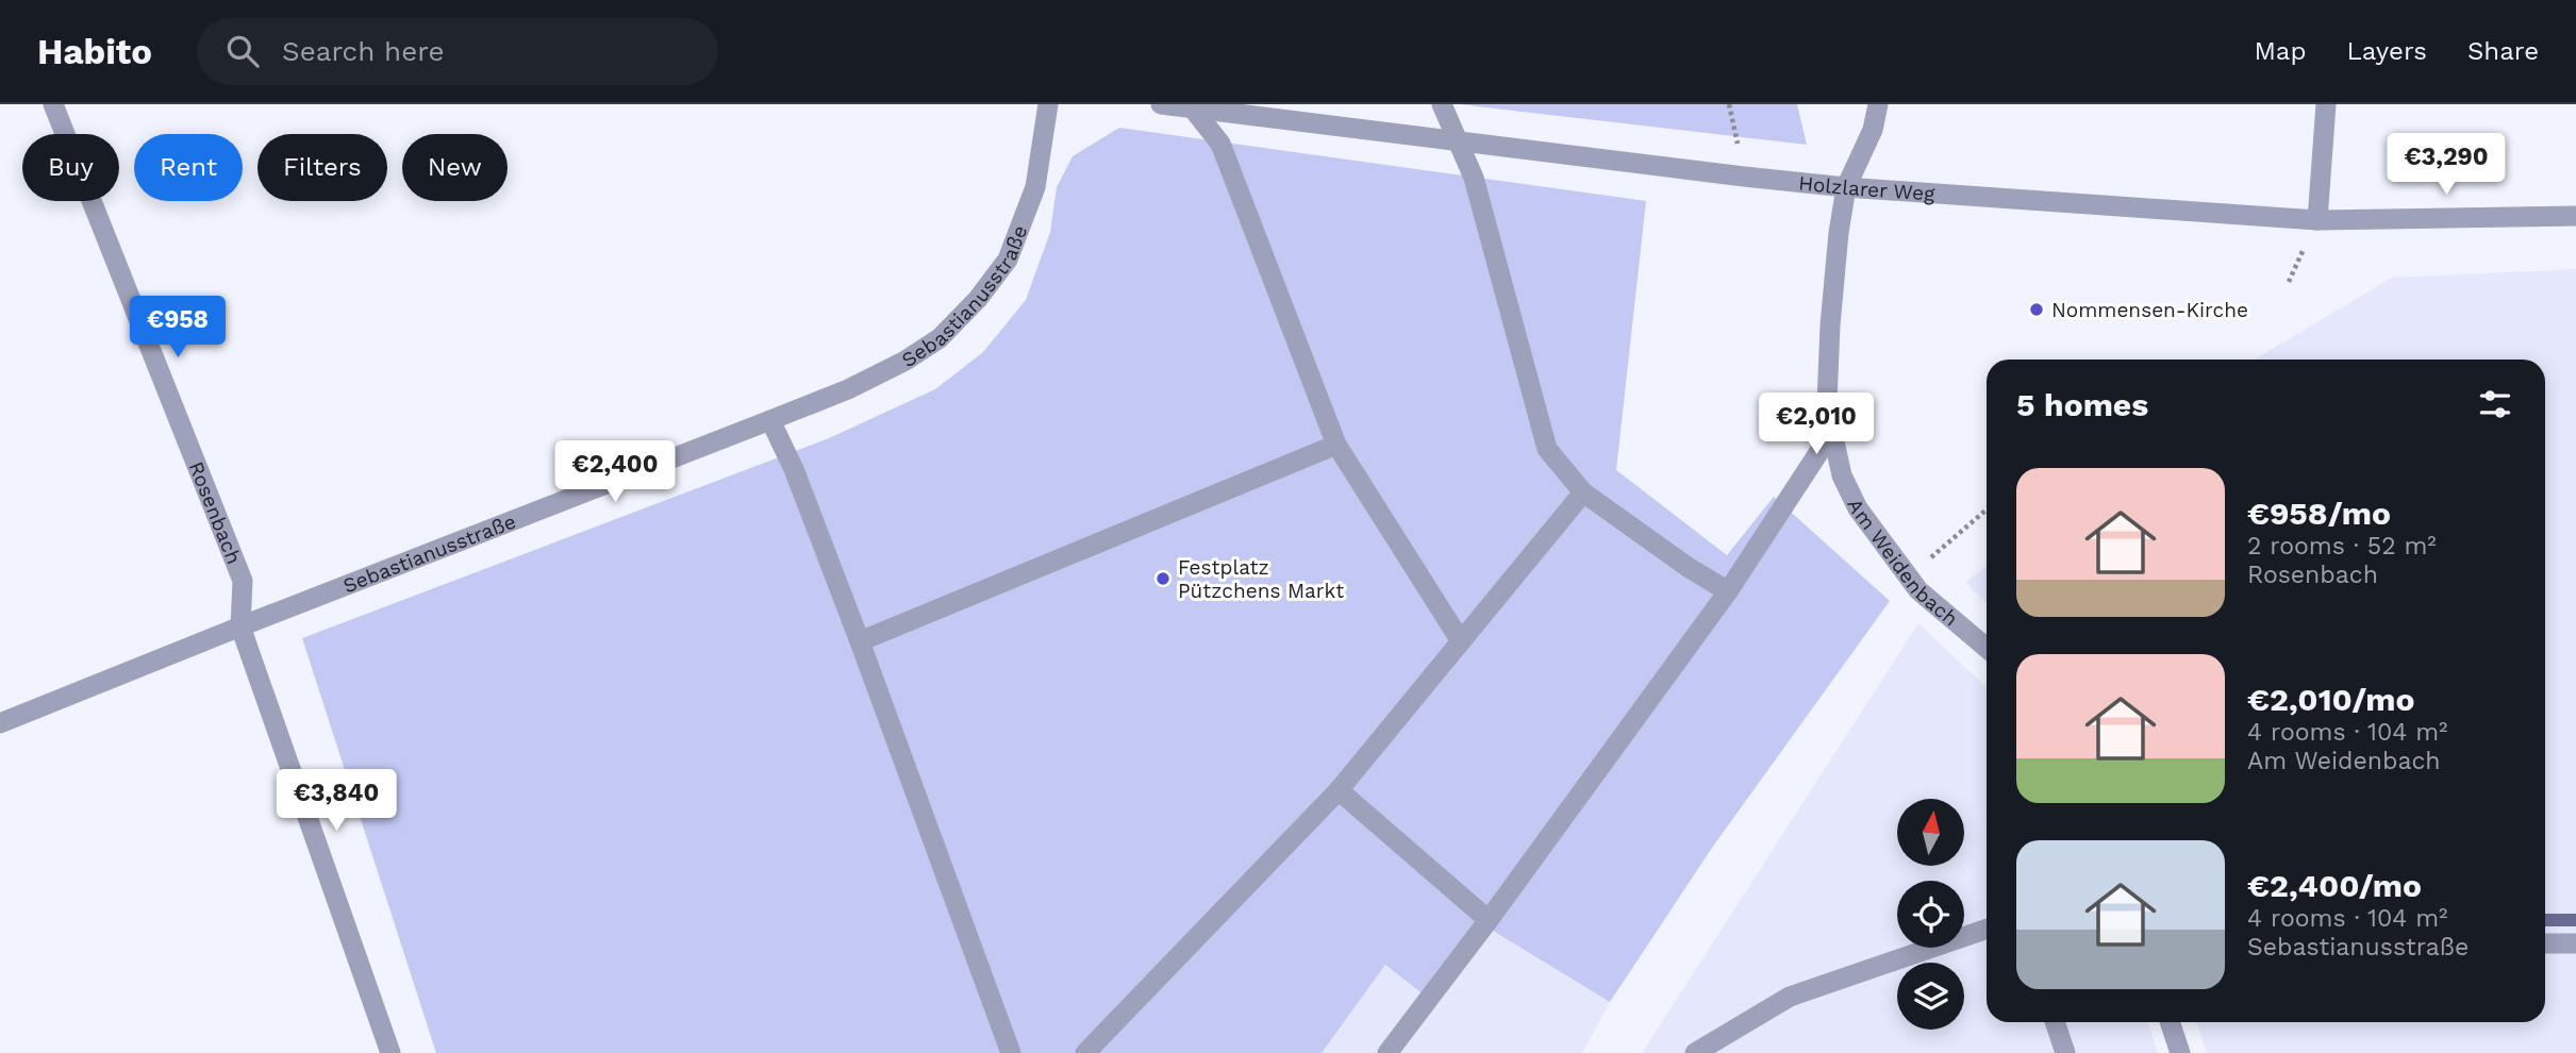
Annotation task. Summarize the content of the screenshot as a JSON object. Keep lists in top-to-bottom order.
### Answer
{
  "streets": {
    "street": [
      "Holzlarer Weg",
      "Sebastianusstraße",
      "Rosenbach",
      "Am Weidenbach"
    ]
  },
  "crossings": [
    ["Holzlarer Weg", "Am Weidenbach"],
    ["Sebastianusstraße", "Rosenbach"]
  ],
  "places": ["Nommensen-Kirche", "Festplatz Pützchens Markt"],
  "north": "top",
  "page": {
    "header": "Habito",
    "search": "Search here",
    "nav": ["Map", "Layers", "Share"],
    "price": [
      "€3,290",
      "€958",
      "€2,010",
      "€2,400",
      "€3,840"
    ],
    "chip": [
      "Buy",
      "Rent",
      "Filters",
      "New"
    ],
    "heading": "5 homes",
    "list": [
      {
        "name": "€958/mo",
        "note": "2 rooms · 52 m² · Rosenbach"
      },
      {
        "name": "€2,010/mo",
        "note": "4 rooms · 104 m² · Am Weidenbach"
      },
      {
        "name": "€2,400/mo",
        "note": "4 rooms · 104 m² · Sebastianusstraße"
      }
    ]
  }
}
